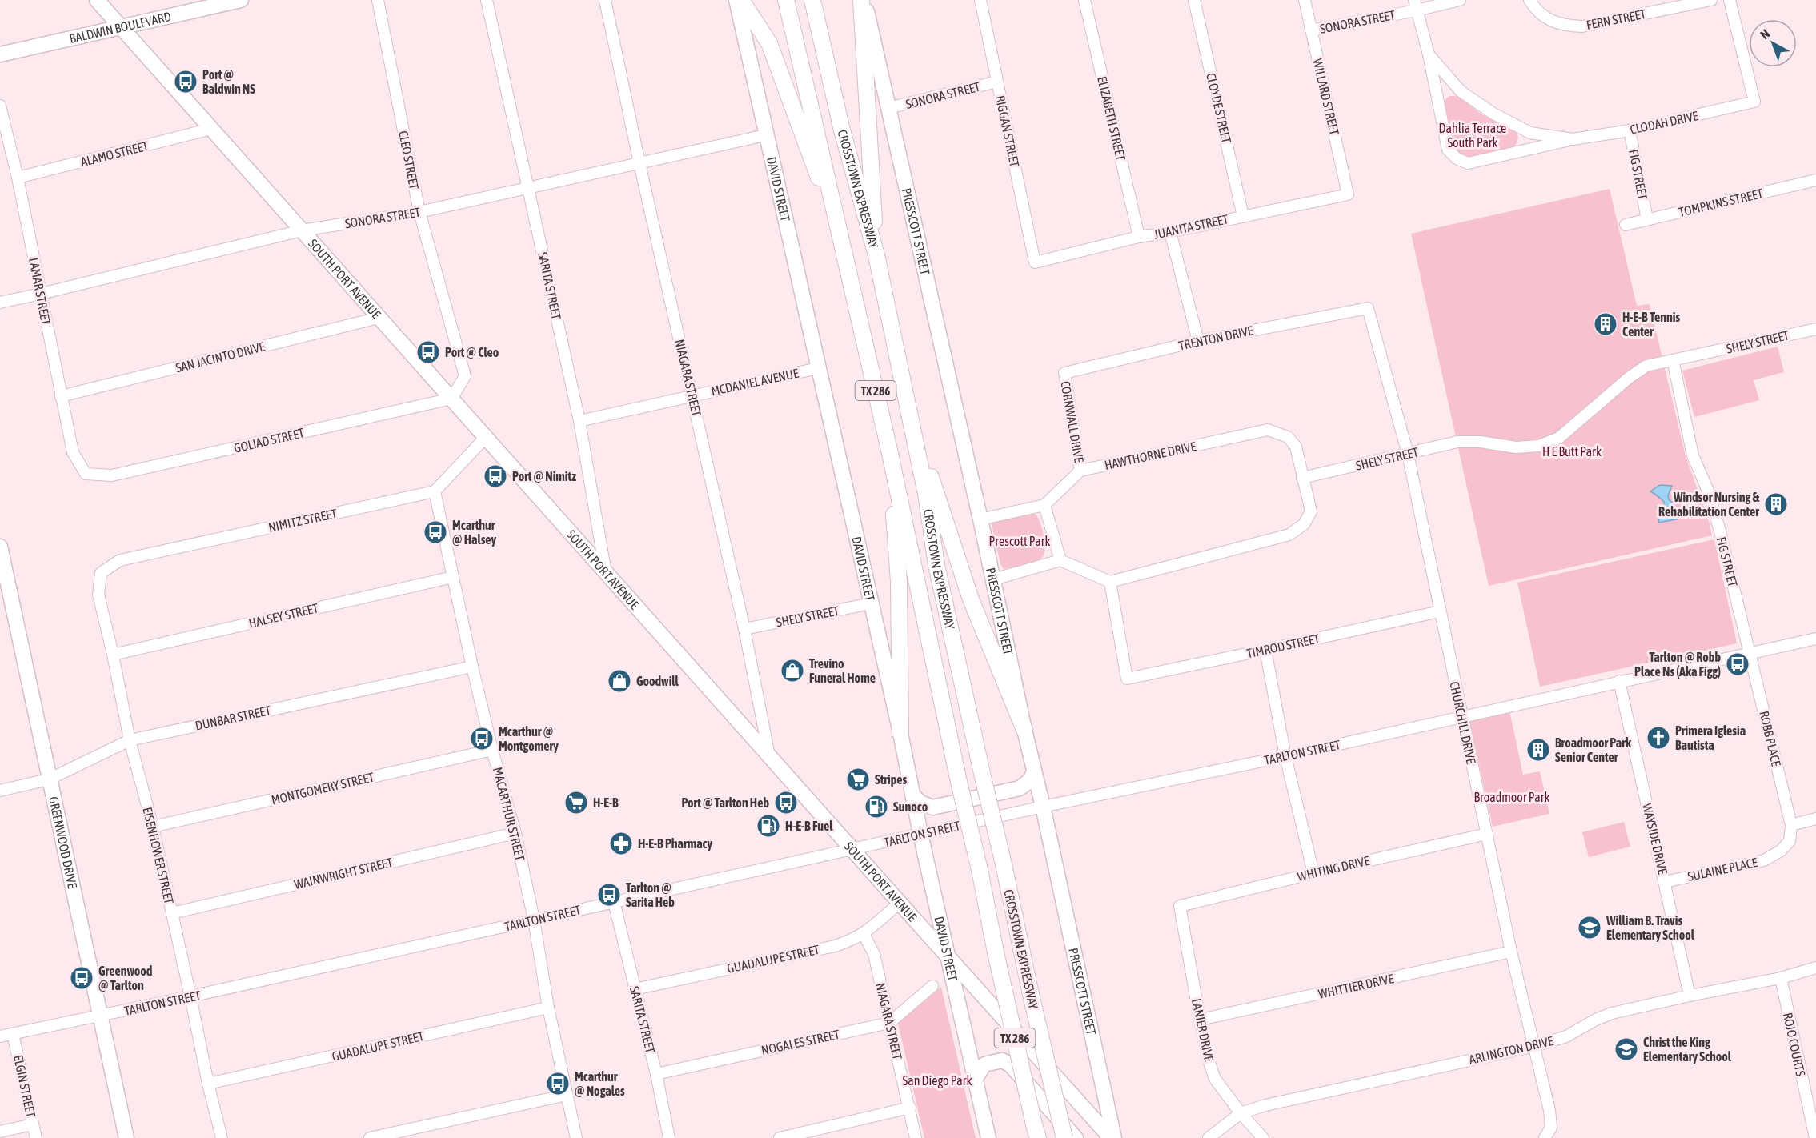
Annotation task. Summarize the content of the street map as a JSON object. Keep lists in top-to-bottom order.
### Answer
{
  "streets": {
    "highway": ["CROSSTOWN EXPRESSWAY", "TX 286"],
    "main road": [
      "BALDWIN BOULEVARD",
      "DAVID STREET",
      "PRESSCOTT STREET",
      "SOUTH PORT AVENUE",
      "GREENWOOD DRIVE"
    ],
    "street": [
      "FERN STREET",
      "SONORA STREET",
      "WILLARD STREET",
      "CLOYDE STREET",
      "ELIZABETH STREET",
      "CLODAH DRIVE",
      "RIGGAN STREET",
      "ALAMO STREET",
      "CLEO STREET",
      "FIG STREET",
      "TOMPKINS STREET",
      "JUANITA STREET",
      "SARITA STREET",
      "LAMAR STREET",
      "TRENTON DRIVE",
      "SHELY STREET",
      "SAN JACINTO DRIVE",
      "NIAGARA STREET",
      "MCDANIEL AVENUE",
      "CORNWALL DRIVE",
      "GOLIAD STREET",
      "HAWTHORNE DRIVE",
      "NIMITZ STREET",
      "HALSEY STREET",
      "TIMROD STREET",
      "DUNBAR STREET",
      "CHURCHILL DRIVE",
      "ROBB PLACE",
      "TARLTON STREET",
      "MONTGOMERY STREET",
      "MACARTHUR STREET",
      "WAYSIDE DRIVE",
      "EISENHOWER STREET",
      "WHITING DRIVE",
      "SULAINE PLACE",
      "WAINWRIGHT STREET",
      "GUADALUPE STREET",
      "WHITTIER DRIVE",
      "LANIER DRIVE",
      "NOGALES STREET",
      "ROJO COURTS",
      "ARLINGTON DRIVE",
      "ELGIN STREET"
    ]
  },
  "crossings": [
    ["SONORA STREET", "WILLARD STREET"],
    ["SONORA STREET", "CLODAH DRIVE"],
    ["SONORA STREET", "RIGGAN STREET"],
    ["SONORA STREET", "CLEO STREET"],
    ["SONORA STREET", "DAVID STREET"],
    ["SONORA STREET", "PRESSCOTT STREET"],
    ["SONORA STREET", "SOUTH PORT AVENUE"],
    ["SONORA STREET", "SARITA STREET"],
    ["SONORA STREET", "LAMAR STREET"],
    ["SONORA STREET", "NIAGARA STREET"],
    ["BALDWIN BOULEVARD", "SOUTH PORT AVENUE"],
    ["WILLARD STREET", "JUANITA STREET"],
    ["CLOYDE STREET", "JUANITA STREET"],
    ["ELIZABETH STREET", "JUANITA STREET"],
    ["CLODAH DRIVE", "FIG STREET"],
    ["RIGGAN STREET", "JUANITA STREET"],
    ["ALAMO STREET", "SOUTH PORT AVENUE"],
    ["ALAMO STREET", "LAMAR STREET"],
    ["CLEO STREET", "SOUTH PORT AVENUE"],
    ["CLEO STREET", "GOLIAD STREET"],
    ["FIG STREET", "TOMPKINS STREET"],
    ["FIG STREET", "SHELY STREET"],
    ["FIG STREET", "ROBB PLACE"],
    ["FIG STREET", "TARLTON STREET"],
    ["DAVID STREET", "SOUTH PORT AVENUE"],
    ["DAVID STREET", "SHELY STREET"],
    ["DAVID STREET", "MCDANIEL AVENUE"],
    ["DAVID STREET", "TARLTON STREET"],
    ["PRESSCOTT STREET", "SOUTH PORT AVENUE"],
    ["PRESSCOTT STREET", "TARLTON STREET"],
    ["SOUTH PORT AVENUE", "SARITA STREET"],
    ["SOUTH PORT AVENUE", "SAN JACINTO DRIVE"],
    ["SOUTH PORT AVENUE", "NIAGARA STREET"],
    ["SOUTH PORT AVENUE", "GOLIAD STREET"],
    ["SOUTH PORT AVENUE", "TARLTON STREET"],
    ["SOUTH PORT AVENUE", "GUADALUPE STREET"],
    ["SARITA STREET", "MCDANIEL AVENUE"],
    ["SARITA STREET", "TARLTON STREET"],
    ["SARITA STREET", "GUADALUPE STREET"],
    ["SARITA STREET", "NOGALES STREET"],
    ["LAMAR STREET", "SAN JACINTO DRIVE"],
    ["LAMAR STREET", "GOLIAD STREET"],
    ["TRENTON DRIVE", "CORNWALL DRIVE"],
    ["TRENTON DRIVE", "CHURCHILL DRIVE"],
    ["SHELY STREET", "NIAGARA STREET"],
    ["SHELY STREET", "HAWTHORNE DRIVE"],
    ["SHELY STREET", "CHURCHILL DRIVE"],
    ["NIAGARA STREET", "MCDANIEL AVENUE"],
    ["NIAGARA STREET", "GUADALUPE STREET"],
    ["NIAGARA STREET", "NOGALES STREET"],
    ["CORNWALL DRIVE", "HAWTHORNE DRIVE"],
    ["NIMITZ STREET", "MACARTHUR STREET"],
    ["NIMITZ STREET", "EISENHOWER STREET"],
    ["HALSEY STREET", "MACARTHUR STREET"],
    ["HALSEY STREET", "EISENHOWER STREET"],
    ["TIMROD STREET", "CHURCHILL DRIVE"],
    ["DUNBAR STREET", "MACARTHUR STREET"],
    ["DUNBAR STREET", "GREENWOOD DRIVE"],
    ["DUNBAR STREET", "EISENHOWER STREET"],
    ["CHURCHILL DRIVE", "TARLTON STREET"],
    ["CHURCHILL DRIVE", "WHITING DRIVE"],
    ["CHURCHILL DRIVE", "WHITTIER DRIVE"],
    ["CHURCHILL DRIVE", "ARLINGTON DRIVE"],
    ["ROBB PLACE", "TARLTON STREET"],
    ["ROBB PLACE", "SULAINE PLACE"],
    ["TARLTON STREET", "MACARTHUR STREET"],
    ["TARLTON STREET", "WAYSIDE DRIVE"],
    ["TARLTON STREET", "GREENWOOD DRIVE"],
    ["TARLTON STREET", "EISENHOWER STREET"],
    ["TARLTON STREET", "ELGIN STREET"],
    ["MONTGOMERY STREET", "MACARTHUR STREET"],
    ["MONTGOMERY STREET", "EISENHOWER STREET"],
    ["MACARTHUR STREET", "WAINWRIGHT STREET"],
    ["MACARTHUR STREET", "GUADALUPE STREET"],
    ["WAYSIDE DRIVE", "SULAINE PLACE"],
    ["WAYSIDE DRIVE", "ARLINGTON DRIVE"],
    ["EISENHOWER STREET", "WAINWRIGHT STREET"],
    ["EISENHOWER STREET", "GUADALUPE STREET"],
    ["WHITING DRIVE", "LANIER DRIVE"],
    ["WHITTIER DRIVE", "LANIER DRIVE"],
    ["LANIER DRIVE", "ARLINGTON DRIVE"],
    ["ROJO COURTS", "ARLINGTON DRIVE"]
  ],
  "parks": [
    "Dahlia Terrace South Park",
    "H E Butt Park",
    "Prescott Park",
    "Broadmoor Park",
    "San Diego Park"
  ],
  "places": {
    "bus stop": [
      "Port @ Baldwin NS",
      "Port @ Cleo",
      "Port @ Nimitz",
      "Mcarthur @ Halsey",
      "Tarlton @ Robb Place Ns (Aka Figg)",
      "Mcarthur @ Montgomery",
      "Port @ Tarlton Heb",
      "Tarlton @ Sarita Heb",
      "Greenwood @ Tarlton",
      "Mcarthur @ Nogales"
    ],
    "building": ["H-E-B Tennis Center", "Windsor Nursing & Rehabilitation Center", "Broadmoor Park Senior Center"],
    "shop": ["Trevino Funeral Home", "Goodwill"],
    "church": ["Primera Iglesia Bautista"],
    "supermarket": ["Stripes", "H-E-B"],
    "fuel station": ["Sunoco", "H-E-B Fuel"],
    "pharmacy": ["H-E-B Pharmacy"],
    "school or university": ["William B. Travis Elementary School", "Christ the King Elementary School"]
  },
  "north": "top left"
}
